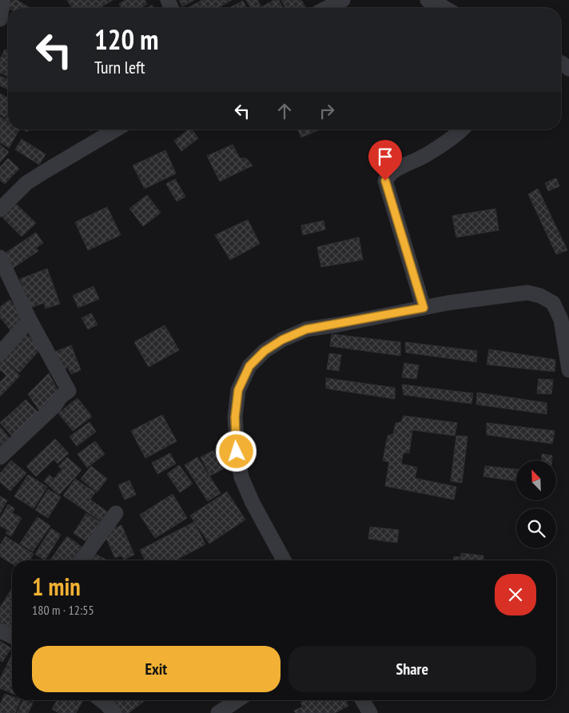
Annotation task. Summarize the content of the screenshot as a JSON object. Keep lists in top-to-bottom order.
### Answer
{
  "north": "top left",
  "page": {
    "turn": ["120 m", "Turn left"],
    "heading": ["1 min", "180 m · 12:55"],
    "buttons": ["Exit", "Share"]
  }
}
